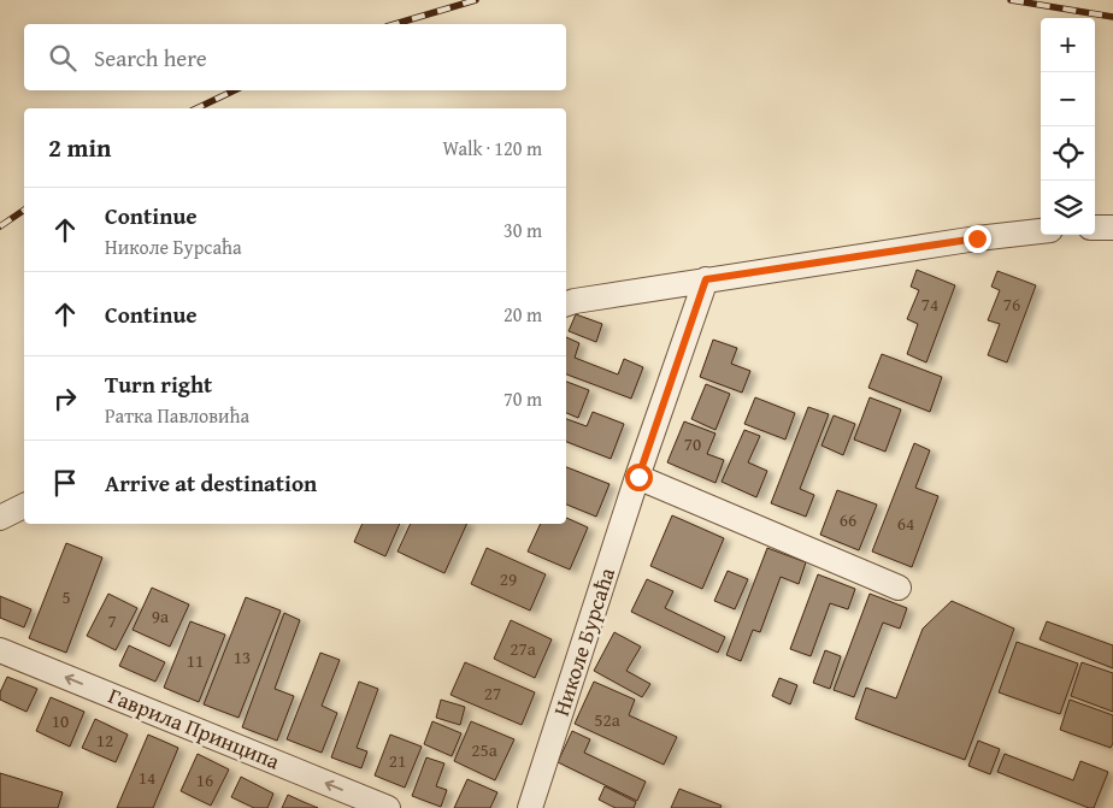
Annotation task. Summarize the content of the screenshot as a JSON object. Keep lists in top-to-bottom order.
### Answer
{
  "streets": {
    "street": ["Николе Бурсаћа", "Гаврила Принципа"]
  },
  "one_way": ["Гаврила Принципа"],
  "house_numbers": [
    "74",
    "76",
    "70",
    "66",
    "64",
    "29",
    "5",
    "9a",
    "7",
    "27a",
    "13",
    "11",
    "27",
    "52a",
    "10",
    "12",
    "25a",
    "21",
    "14",
    "16"
  ],
  "page": {
    "map_buttons": ["+", "−"],
    "search": "Search here",
    "heading": ["2 min", "Walk · 120 m"],
    "list": [
      ["Continue", "Николе Бурсаћа", "30 m"],
      ["Continue", "20 m"],
      ["Turn right", "Ратка Павловића", "70 m"],
      "Arrive at destination"
    ]
  }
}
